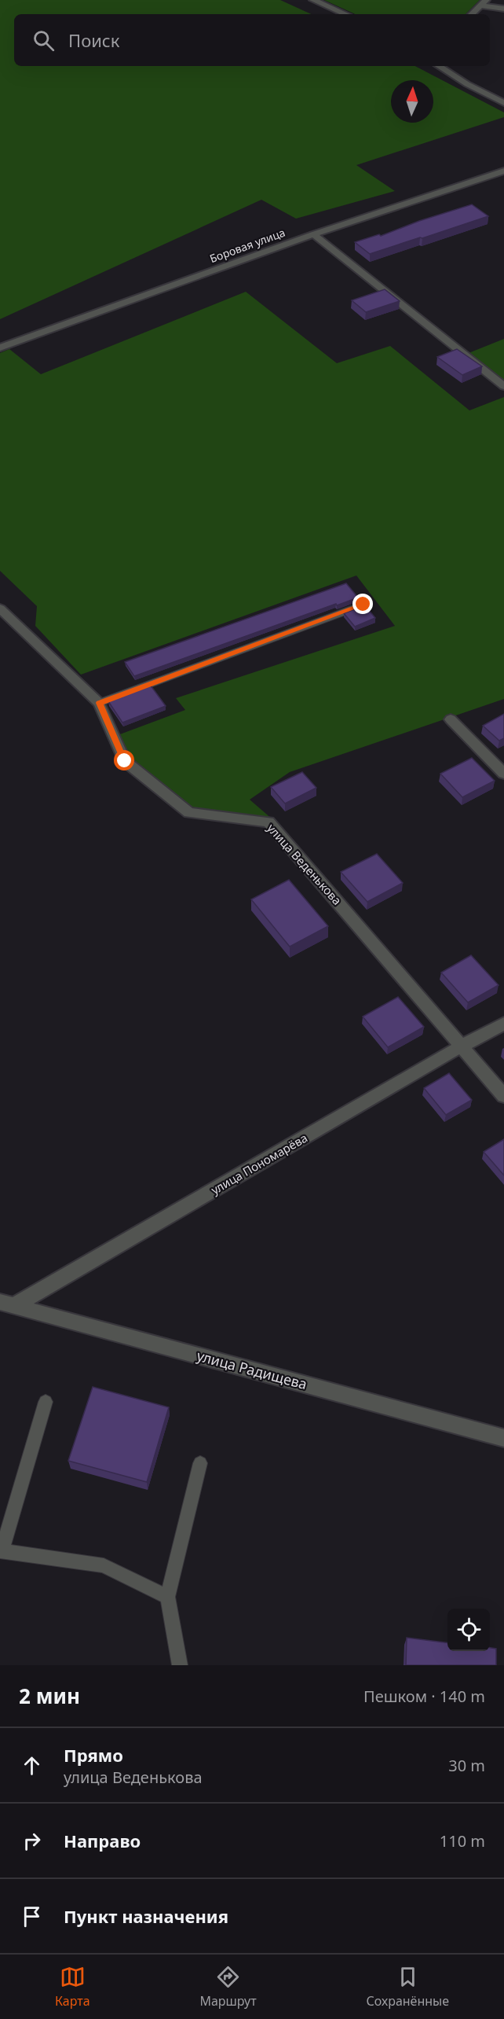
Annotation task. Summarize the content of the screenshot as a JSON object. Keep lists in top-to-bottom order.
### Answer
{
  "streets": {
    "street": [
      "Боровая улица",
      "улица Веденькова",
      "улица Пономарёва",
      "улица Радищева"
    ]
  },
  "crossings": [
    ["улица Веденькова", "улица Пономарёва"],
    ["улица Пономарёва", "улица Радищева"]
  ],
  "north": "top",
  "page": {
    "search": "Поиск",
    "heading": ["2 мин", "Пешком · 140 m"],
    "list": [
      ["Прямо", "улица Веденькова", "30 m"],
      ["Направо", "110 m"],
      "Пункт назначения"
    ],
    "nav": ["Карта", "Маршрут", "Сохранённые"]
  }
}
